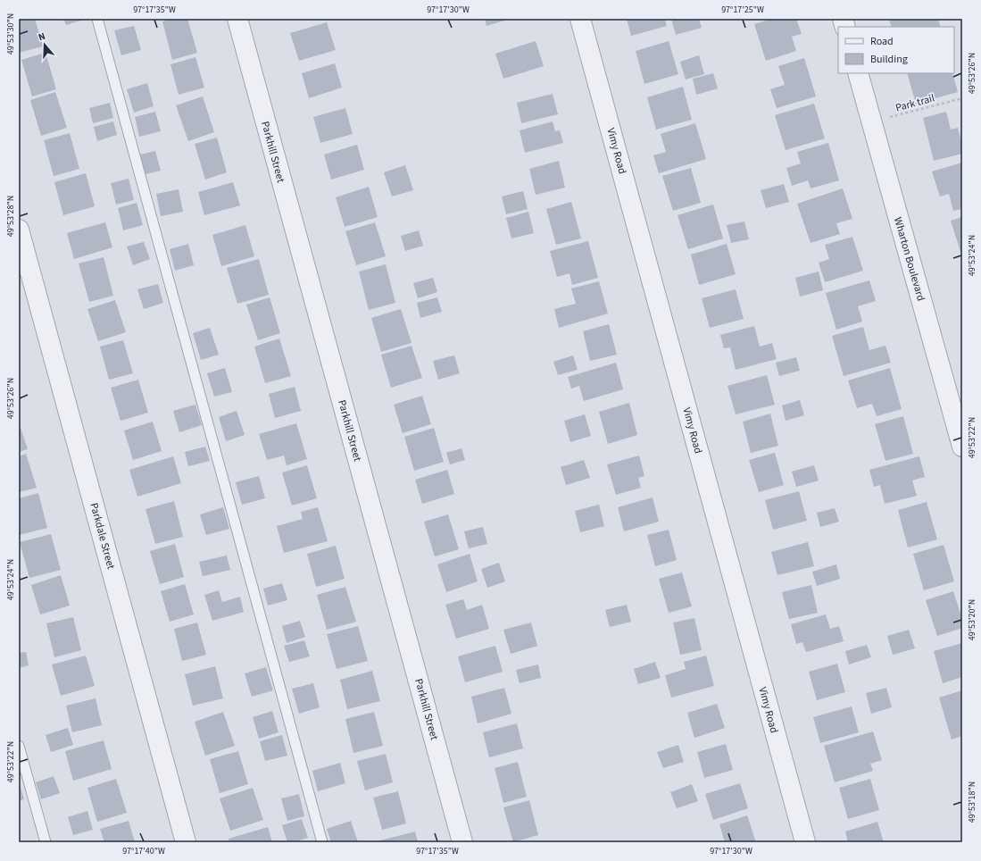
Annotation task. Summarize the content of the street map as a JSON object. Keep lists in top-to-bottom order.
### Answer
{
  "streets": {
    "street": [
      "Vimy Road",
      "Parkhill Street",
      "Wharton Boulevard",
      "Parkdale Street"
    ],
    "path": ["Park trail"]
  },
  "crossings": [
    ["Park trail", "Wharton Boulevard"]
  ],
  "legend": ["Road", "Building"],
  "north": "top",
  "coordinates": [
    "97°17'35\"W",
    "97°17'30\"W",
    "97°17'25\"W",
    "49°53'30\"N",
    "49°53'26\"N",
    "49°53'28\"N",
    "49°53'24\"N",
    "49°53'22\"N",
    "49°53'20\"N",
    "49°53'18\"N",
    "97°17'40\"W"
  ]
}
